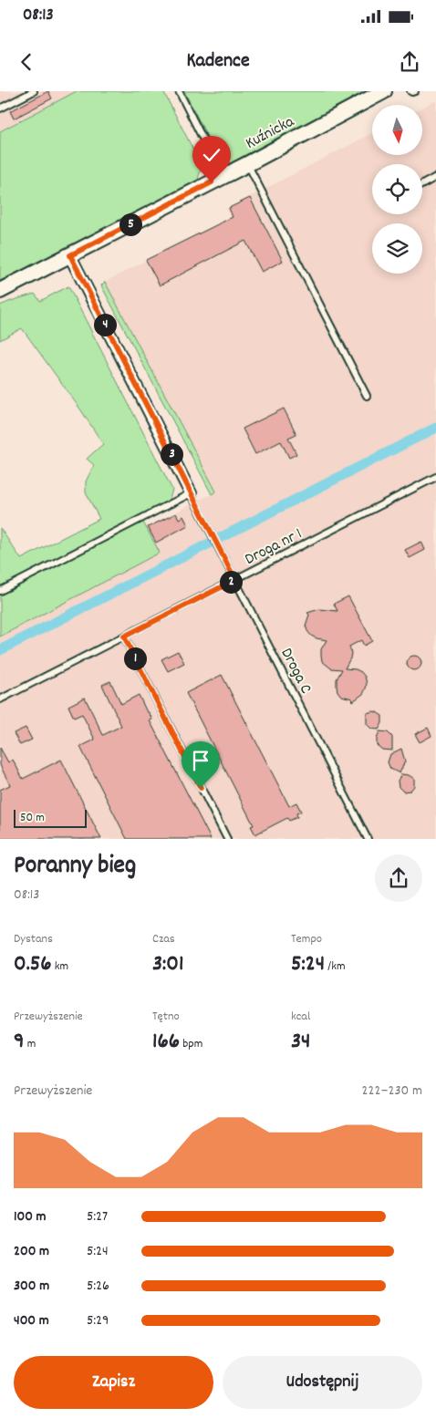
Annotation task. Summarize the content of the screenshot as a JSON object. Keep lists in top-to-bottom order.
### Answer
{
  "streets": {
    "street": ["Kuźnicka"],
    "lane": ["Droga nr 1", "Droga C"]
  },
  "crossings": [
    ["Droga nr 1", "Droga C"]
  ],
  "scale_bar": "50 m",
  "north": "bottom",
  "page": {
    "status": "08:13",
    "header": "Kadence",
    "pins": [
      "5",
      "4",
      "3",
      "2",
      "1"
    ],
    "scale": "50 m",
    "heading": ["Poranny bieg", "08:13"],
    "stats": [
      ["Dystans", "0.56 km"],
      ["Czas", "3:01"],
      ["Tempo", "5:24 /km"],
      ["Przewyższenie", "9 m"],
      ["Tętno", "166 bpm"],
      ["kcal", "34"]
    ],
    "chart": ["Przewyższenie", "222–230 m"],
    "list": [
      {
        "name": "100 m",
        "note": "5:27"
      },
      {
        "name": "200 m",
        "note": "5:24"
      },
      {
        "name": "300 m",
        "note": "5:26"
      },
      {
        "name": "400 m",
        "note": "5:29"
      }
    ],
    "buttons": ["Zapisz", "Udostępnij"]
  }
}
